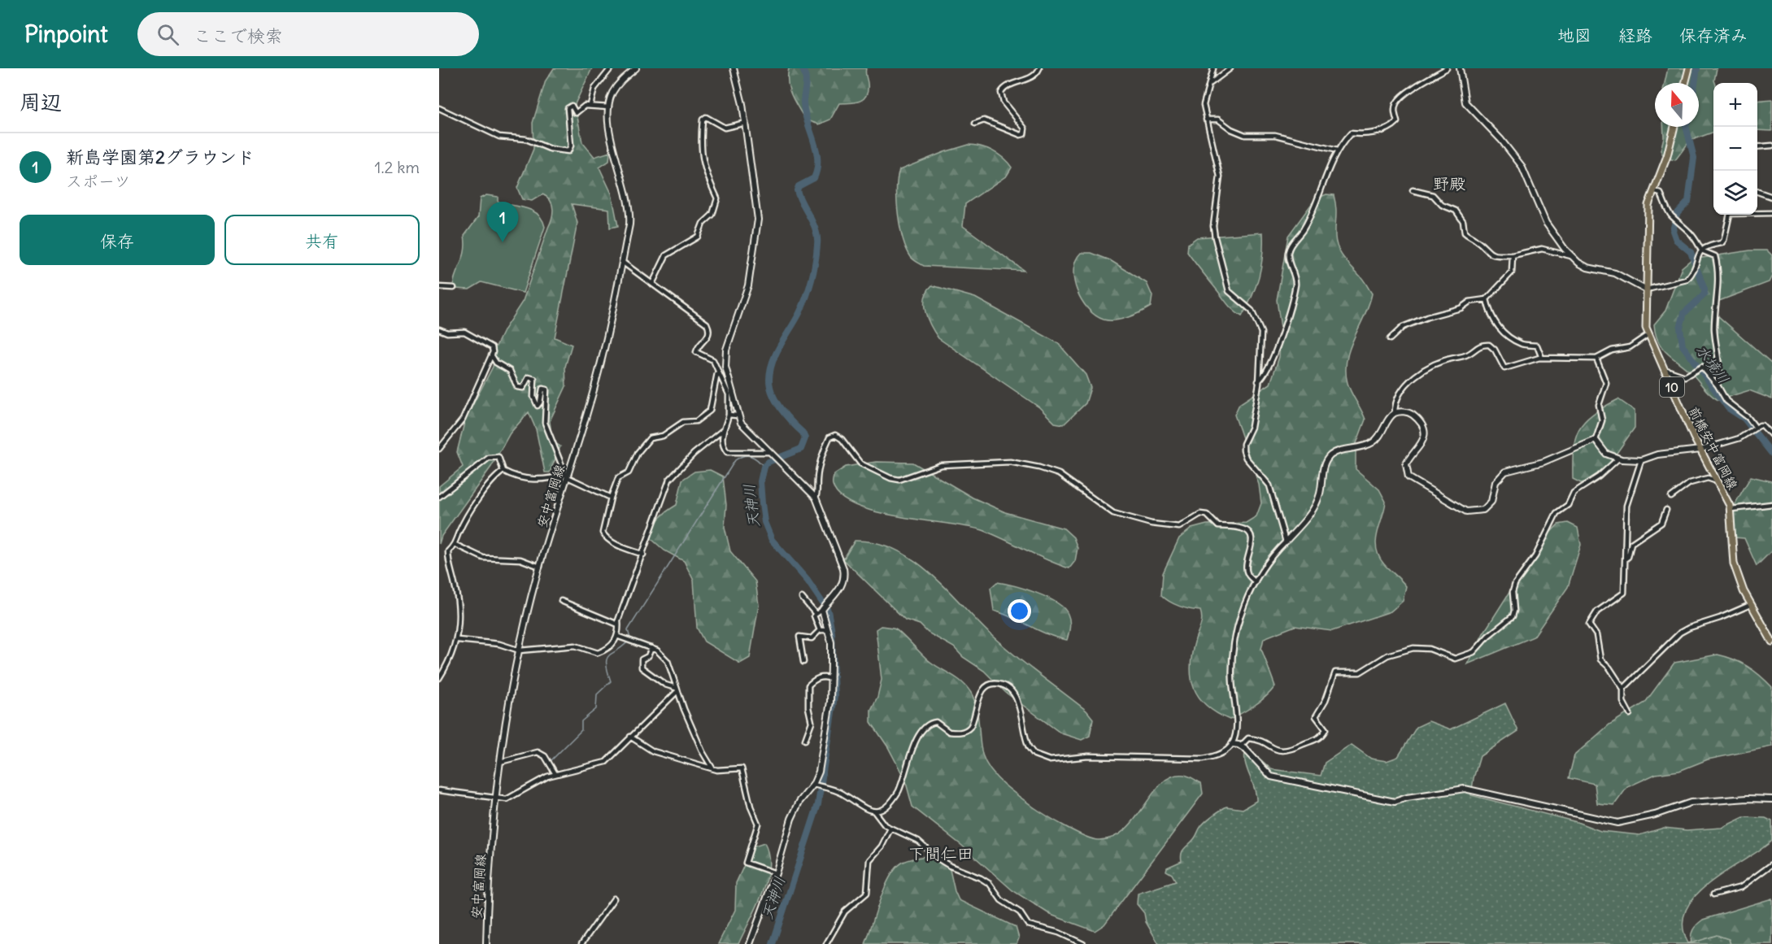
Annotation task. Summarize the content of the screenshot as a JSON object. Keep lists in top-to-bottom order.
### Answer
{
  "streets": {
    "main road": ["10", "前橋安中富岡線"],
    "street": ["安中富岡線"]
  },
  "districts": ["野殿", "下間仁田"],
  "water": ["水境川", "天神川"],
  "north": "top",
  "page": {
    "header": "Pinpoint",
    "search": "ここで検索",
    "nav": ["地図", "経路", "保存済み"],
    "heading": "周辺",
    "map_buttons": ["+", "−"],
    "list": [
      {
        "mark": "1",
        "name": "新島学園第2グラウンド",
        "note": "スポーツ",
        "value": "1.2 km"
      }
    ],
    "buttons": ["保存", "共有"],
    "pins": "1"
  }
}
